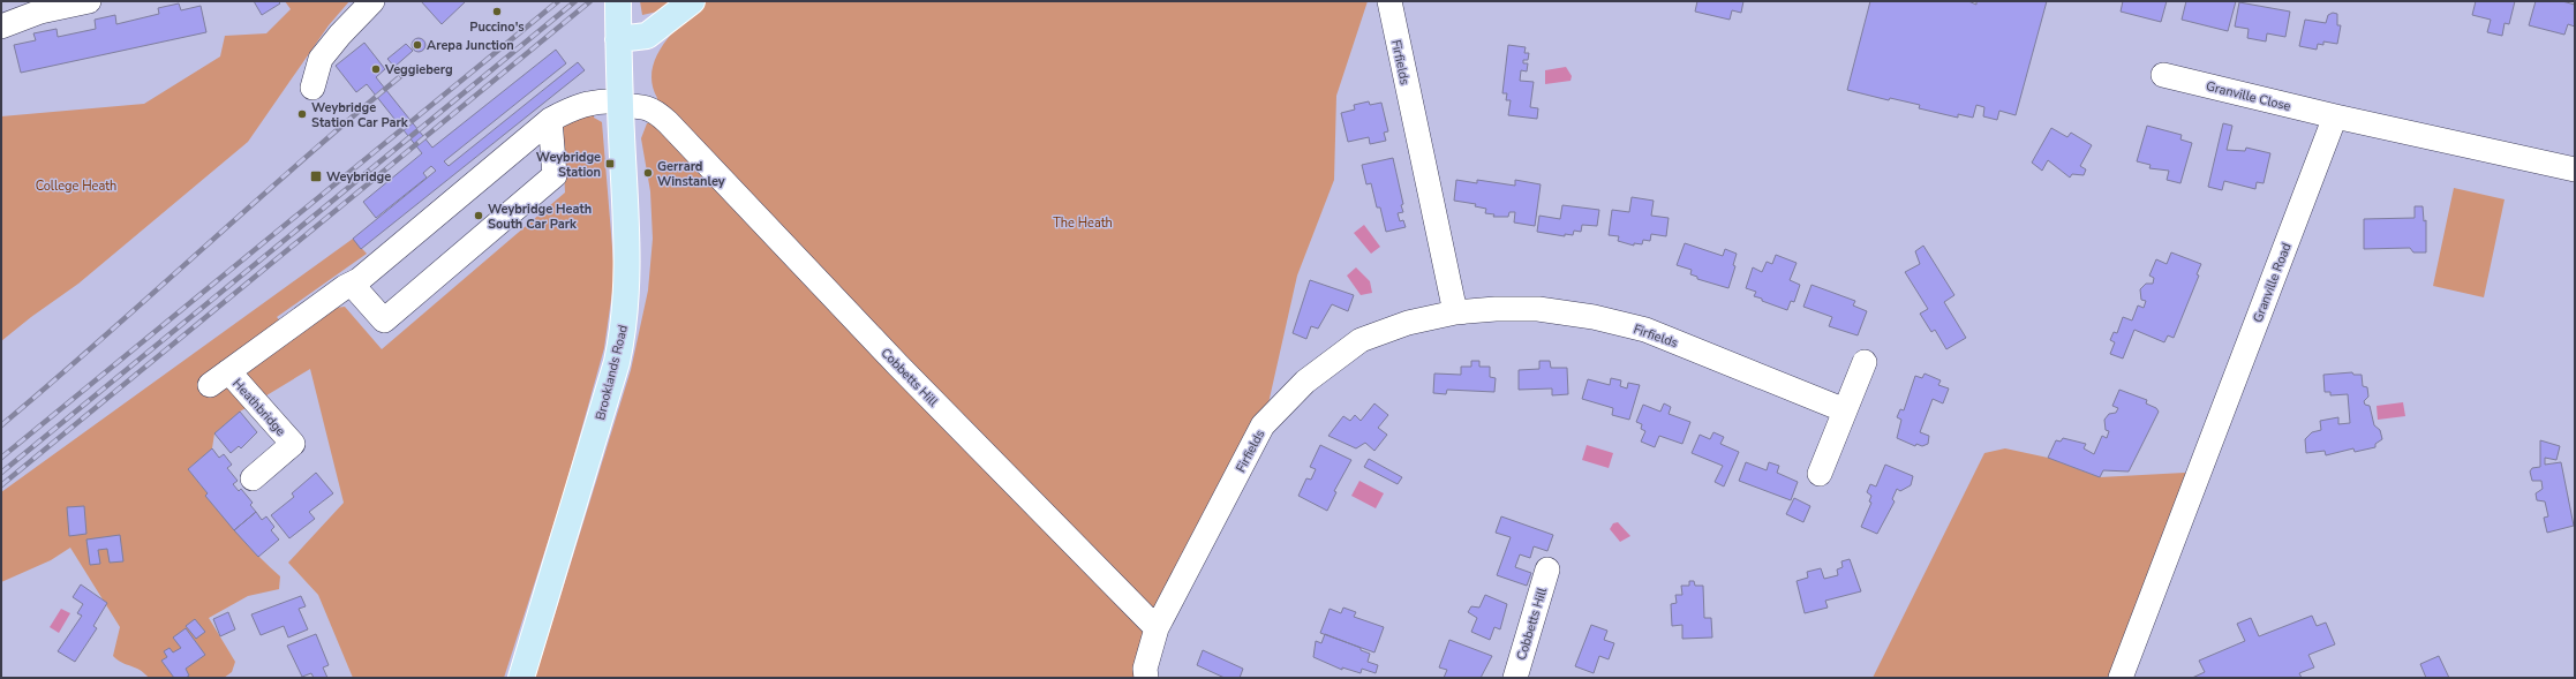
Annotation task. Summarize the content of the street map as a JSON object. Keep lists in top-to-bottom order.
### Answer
{
  "streets": {
    "main road": ["Brooklands Road"],
    "street": [
      "Firfields",
      "Granville Close",
      "Granville Road",
      "Cobbetts Hill",
      "Heathbridge"
    ]
  },
  "crossings": [
    ["Firfields", "Cobbetts Hill"],
    ["Granville Close", "Granville Road"],
    ["Brooklands Road", "Cobbetts Hill"],
    ["Cobbetts Hill", "Heathbridge"]
  ],
  "parks": ["College Heath", "The Heath"],
  "places": {
    "other": [
      "Puccino's",
      "Arepa Junction",
      "Veggieberg",
      "Weybridge Station Car Park",
      "Gerrard Winstanley",
      "Weybridge Heath South Car Park"
    ],
    "transit": ["Weybridge Station", "Weybridge"]
  }
}
